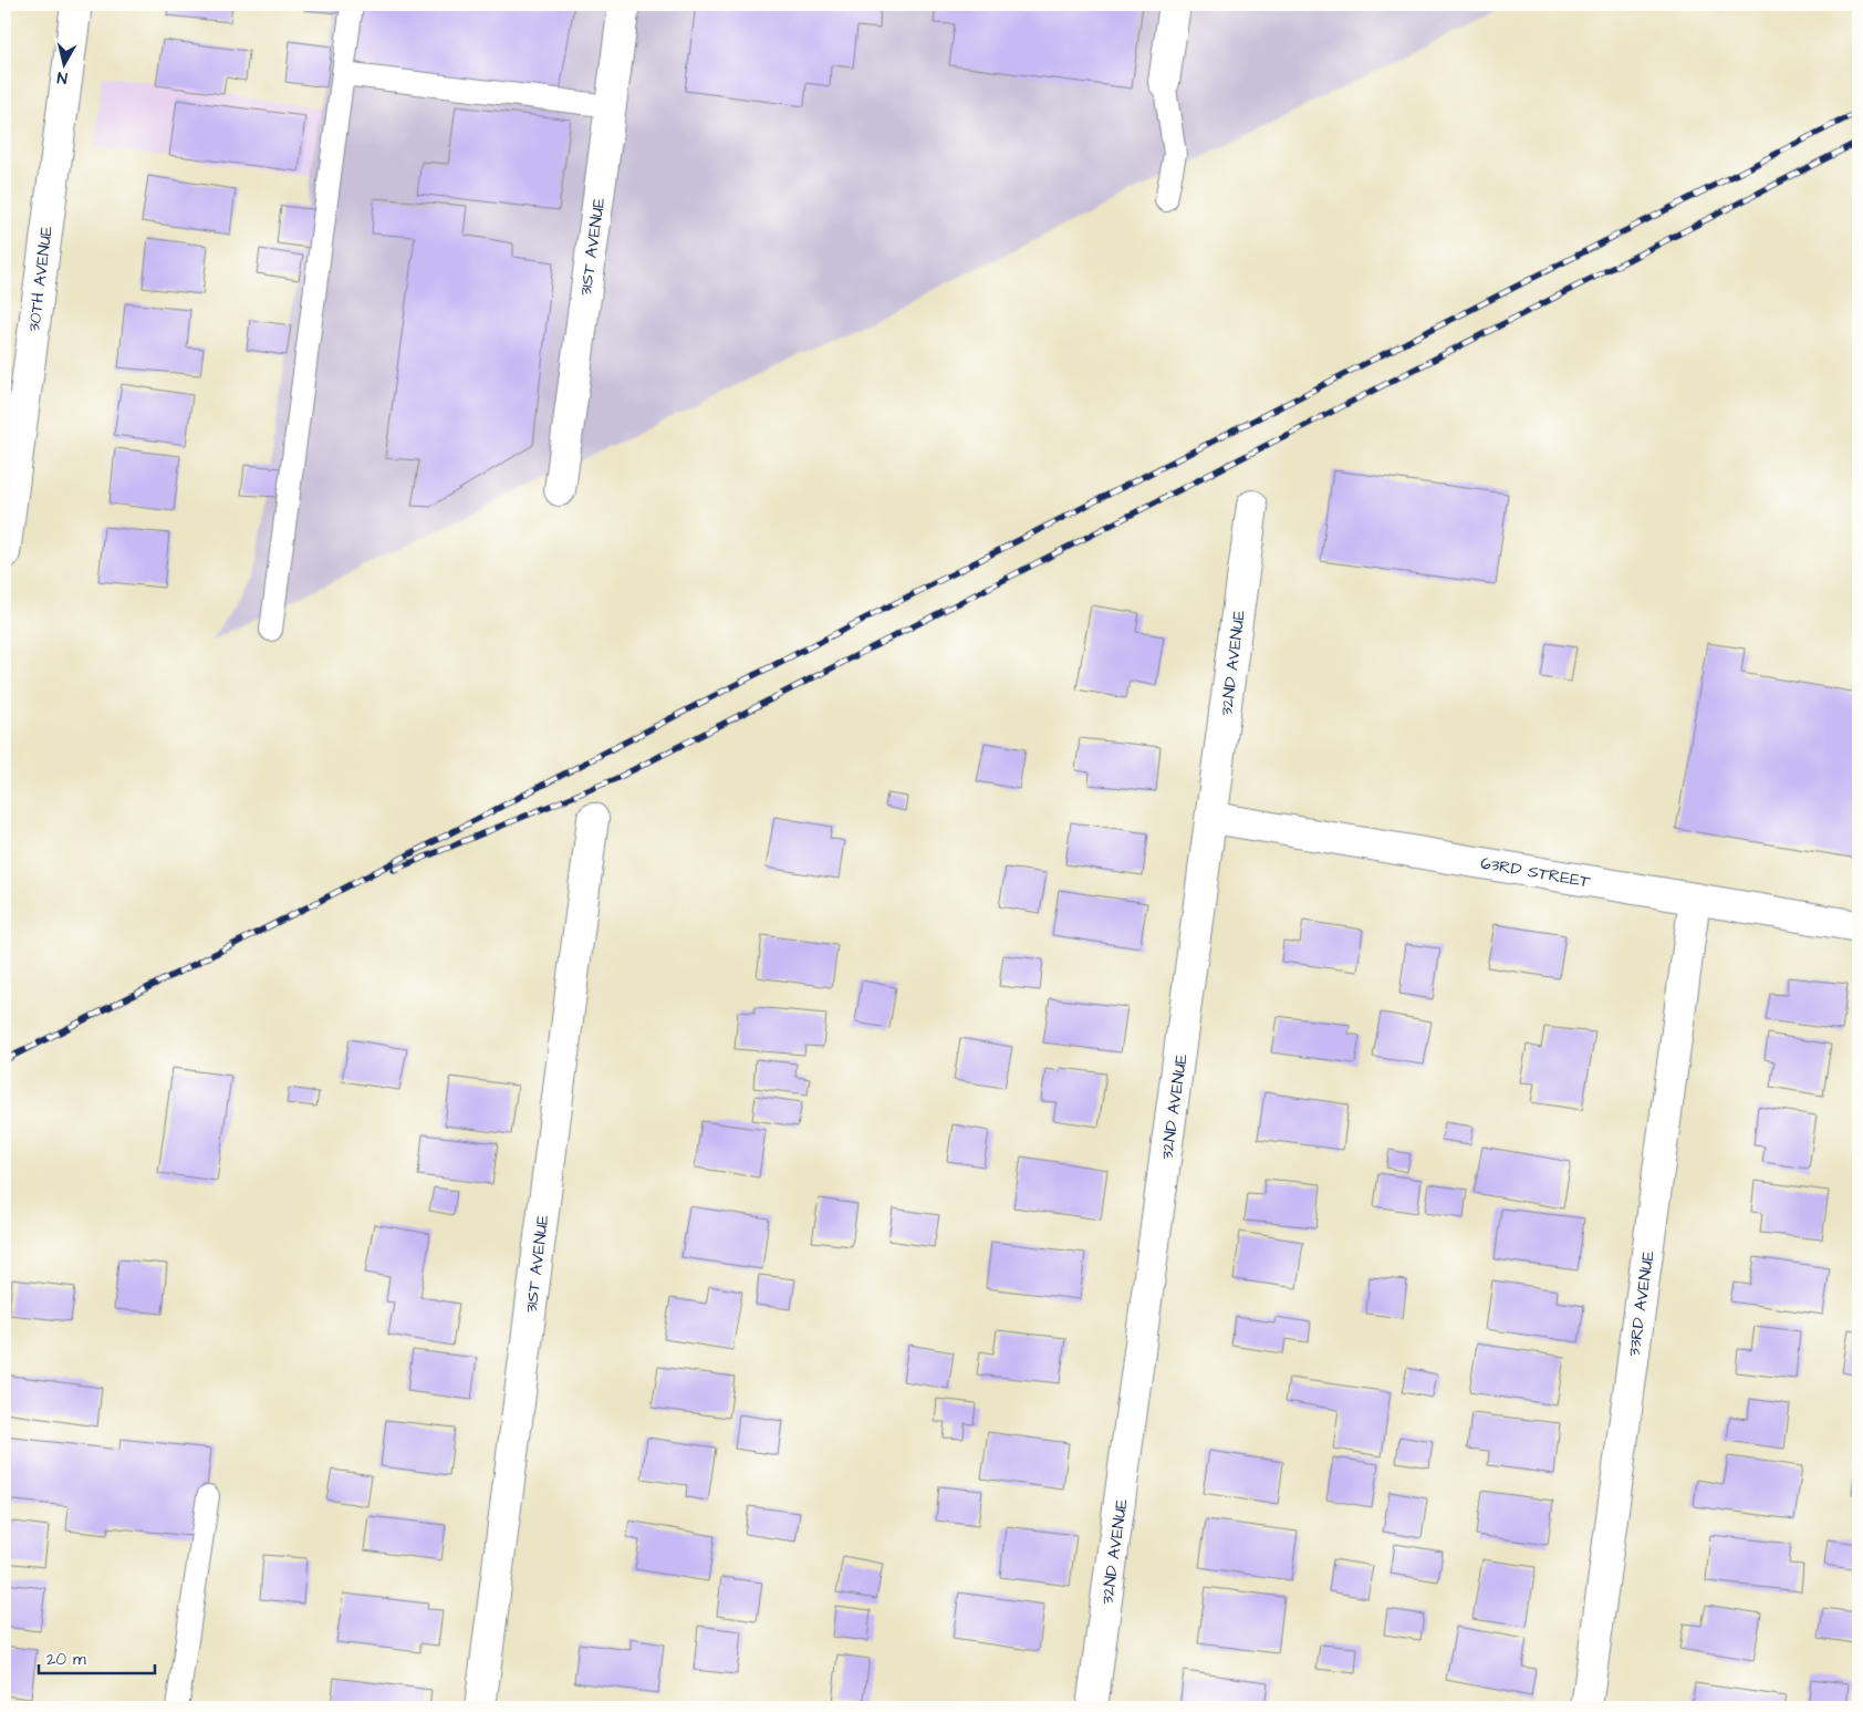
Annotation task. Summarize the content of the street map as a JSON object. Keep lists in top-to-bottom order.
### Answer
{
  "streets": {
    "street": [
      "31ST AVENUE",
      "30TH AVENUE",
      "32ND AVENUE",
      "63RD STREET",
      "33RD AVENUE"
    ]
  },
  "crossings": [
    ["32ND AVENUE", "63RD STREET"],
    ["63RD STREET", "33RD AVENUE"]
  ],
  "scale_bar": "20 m",
  "north": "bottom"
}
